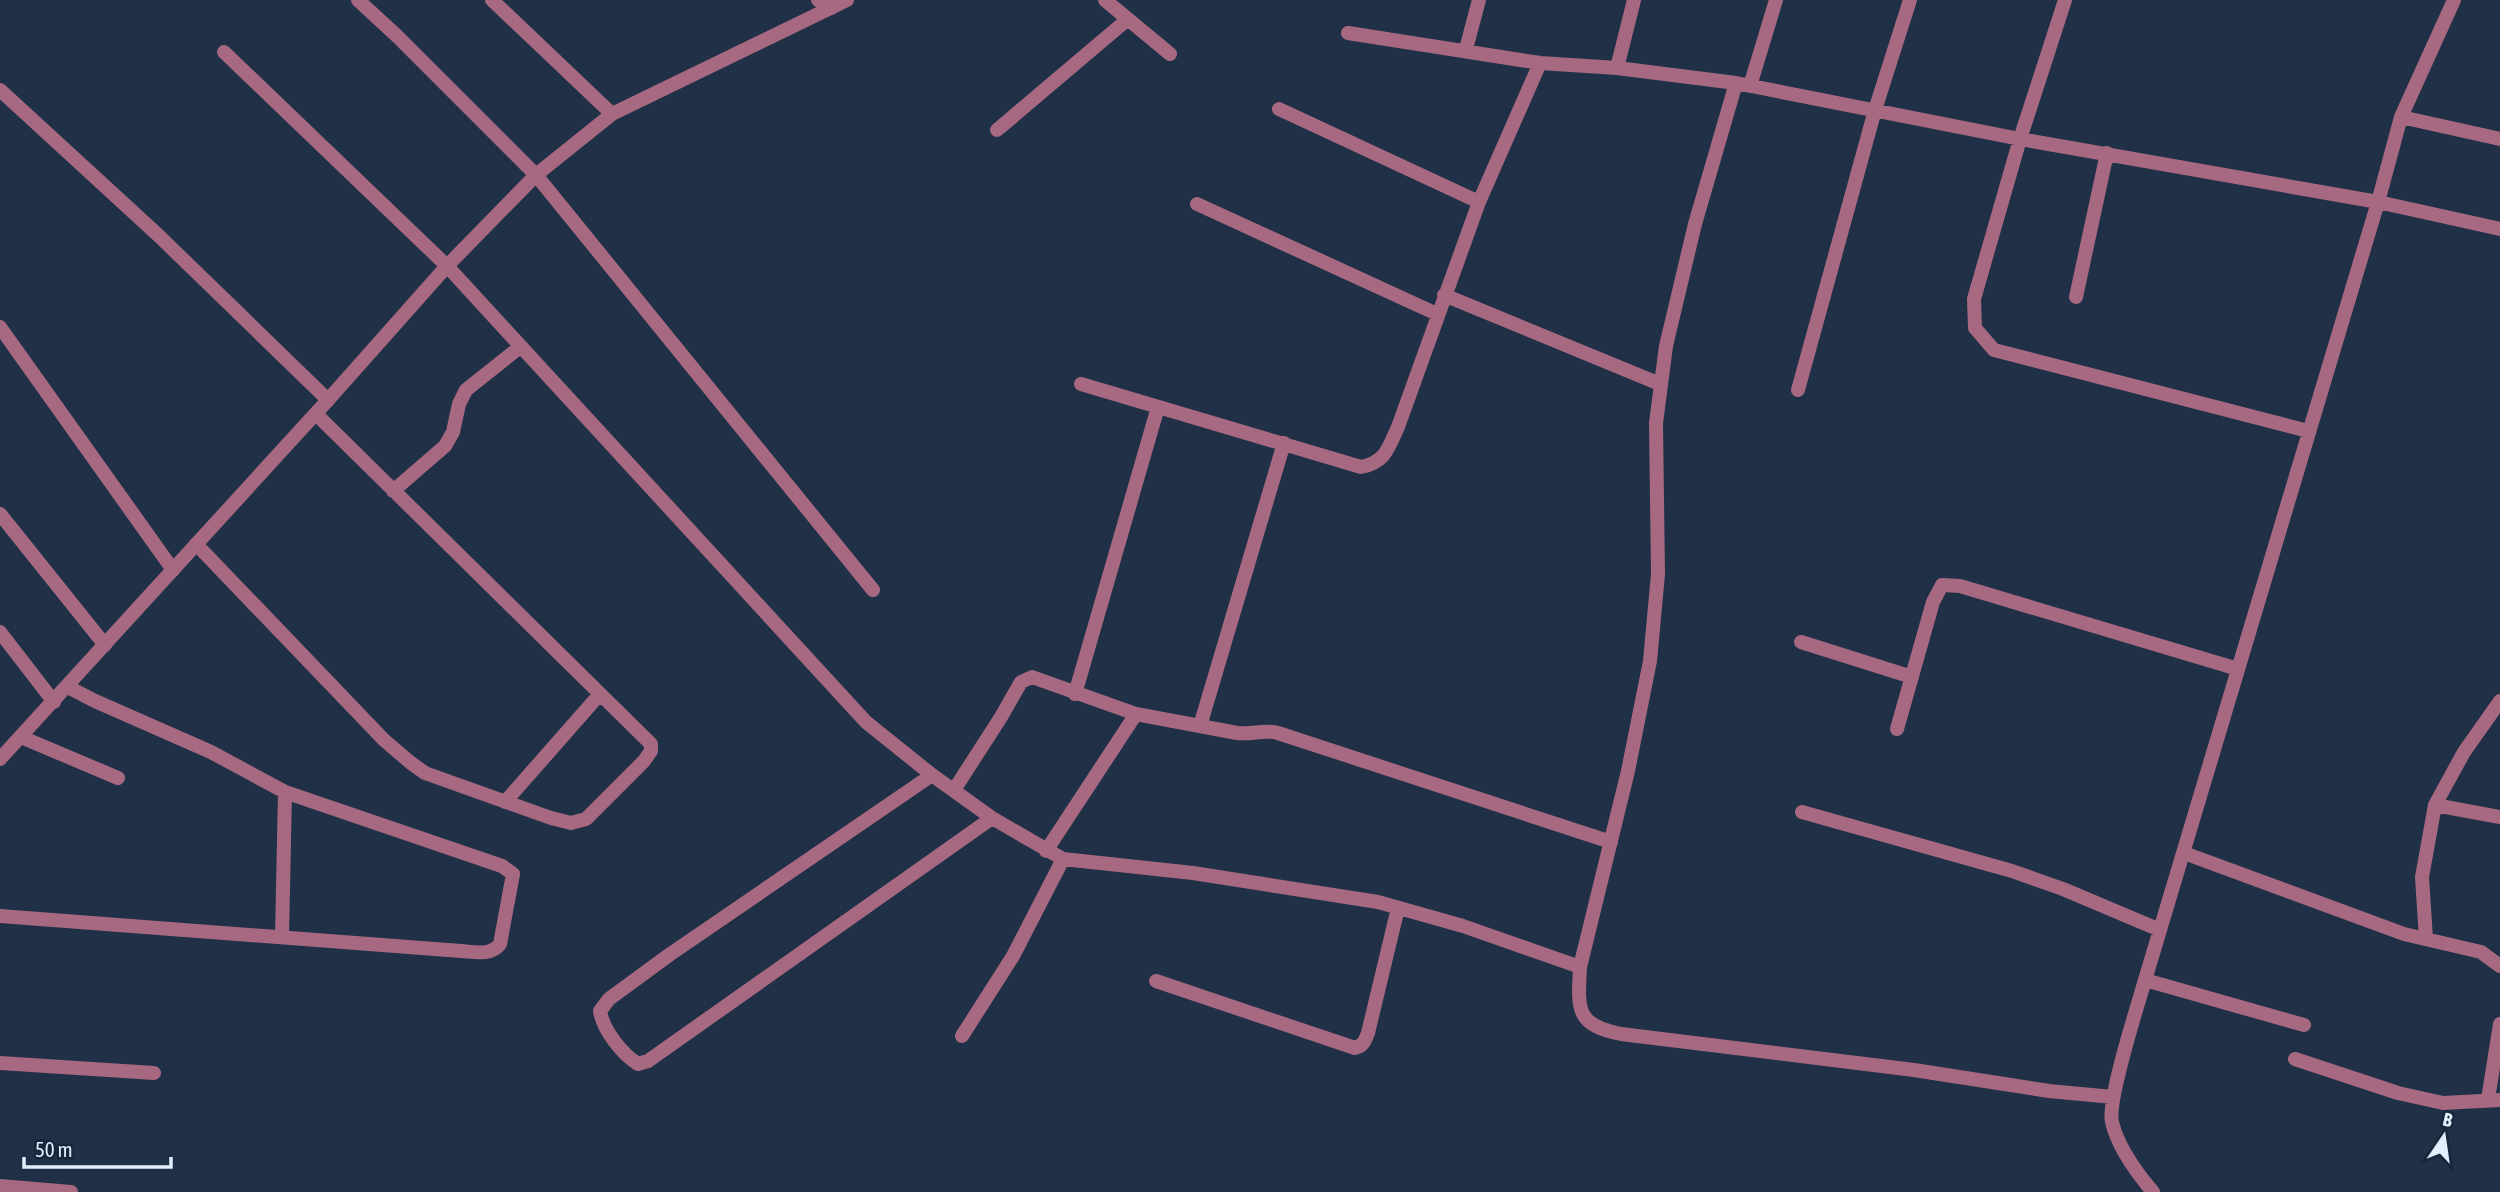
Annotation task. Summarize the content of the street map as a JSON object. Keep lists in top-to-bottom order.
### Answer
{
  "scale_bar": "50 m",
  "north": "top"
}
